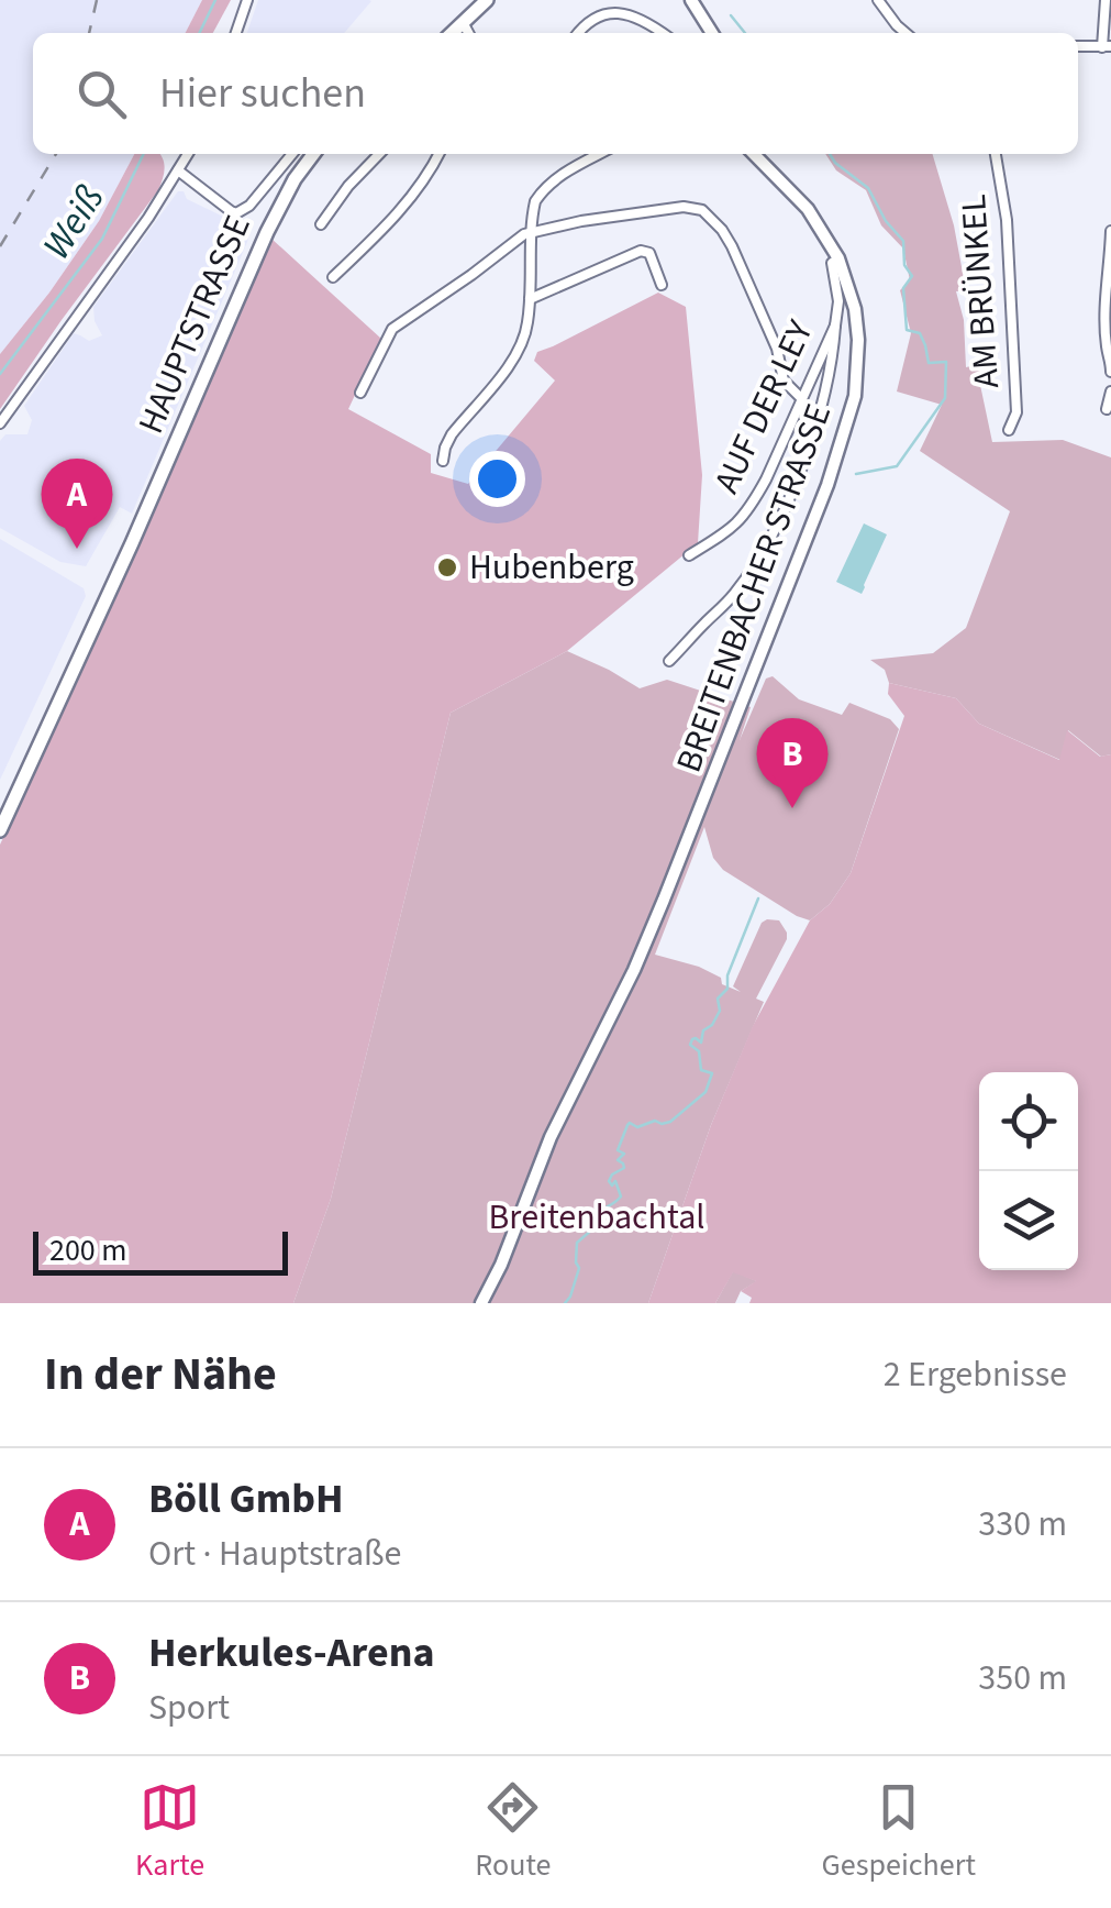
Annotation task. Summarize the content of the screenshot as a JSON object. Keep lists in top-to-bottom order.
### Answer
{
  "streets": {
    "main road": ["HAUPTSTRASSE"],
    "street": ["AM BRÜNKEL", "AUF DER LEY", "BREITENBACHER STRASSE"]
  },
  "crossings": [
    ["AUF DER LEY", "BREITENBACHER STRASSE"]
  ],
  "water": ["Weiß"],
  "parks": ["Breitenbachtal"],
  "places": ["Hubenberg"],
  "scale_bar": "200 m",
  "page": {
    "search": "Hier suchen",
    "pins": ["A", "B"],
    "scale": "200 m",
    "heading": ["In der Nähe", "2 Ergebnisse"],
    "list": [
      {
        "mark": "A",
        "name": "Böll GmbH",
        "note": "Ort · Hauptstraße",
        "value": "330 m"
      },
      {
        "mark": "B",
        "name": "Herkules-Arena",
        "note": "Sport",
        "value": "350 m"
      }
    ],
    "nav": ["Karte", "Route", "Gespeichert"]
  }
}
